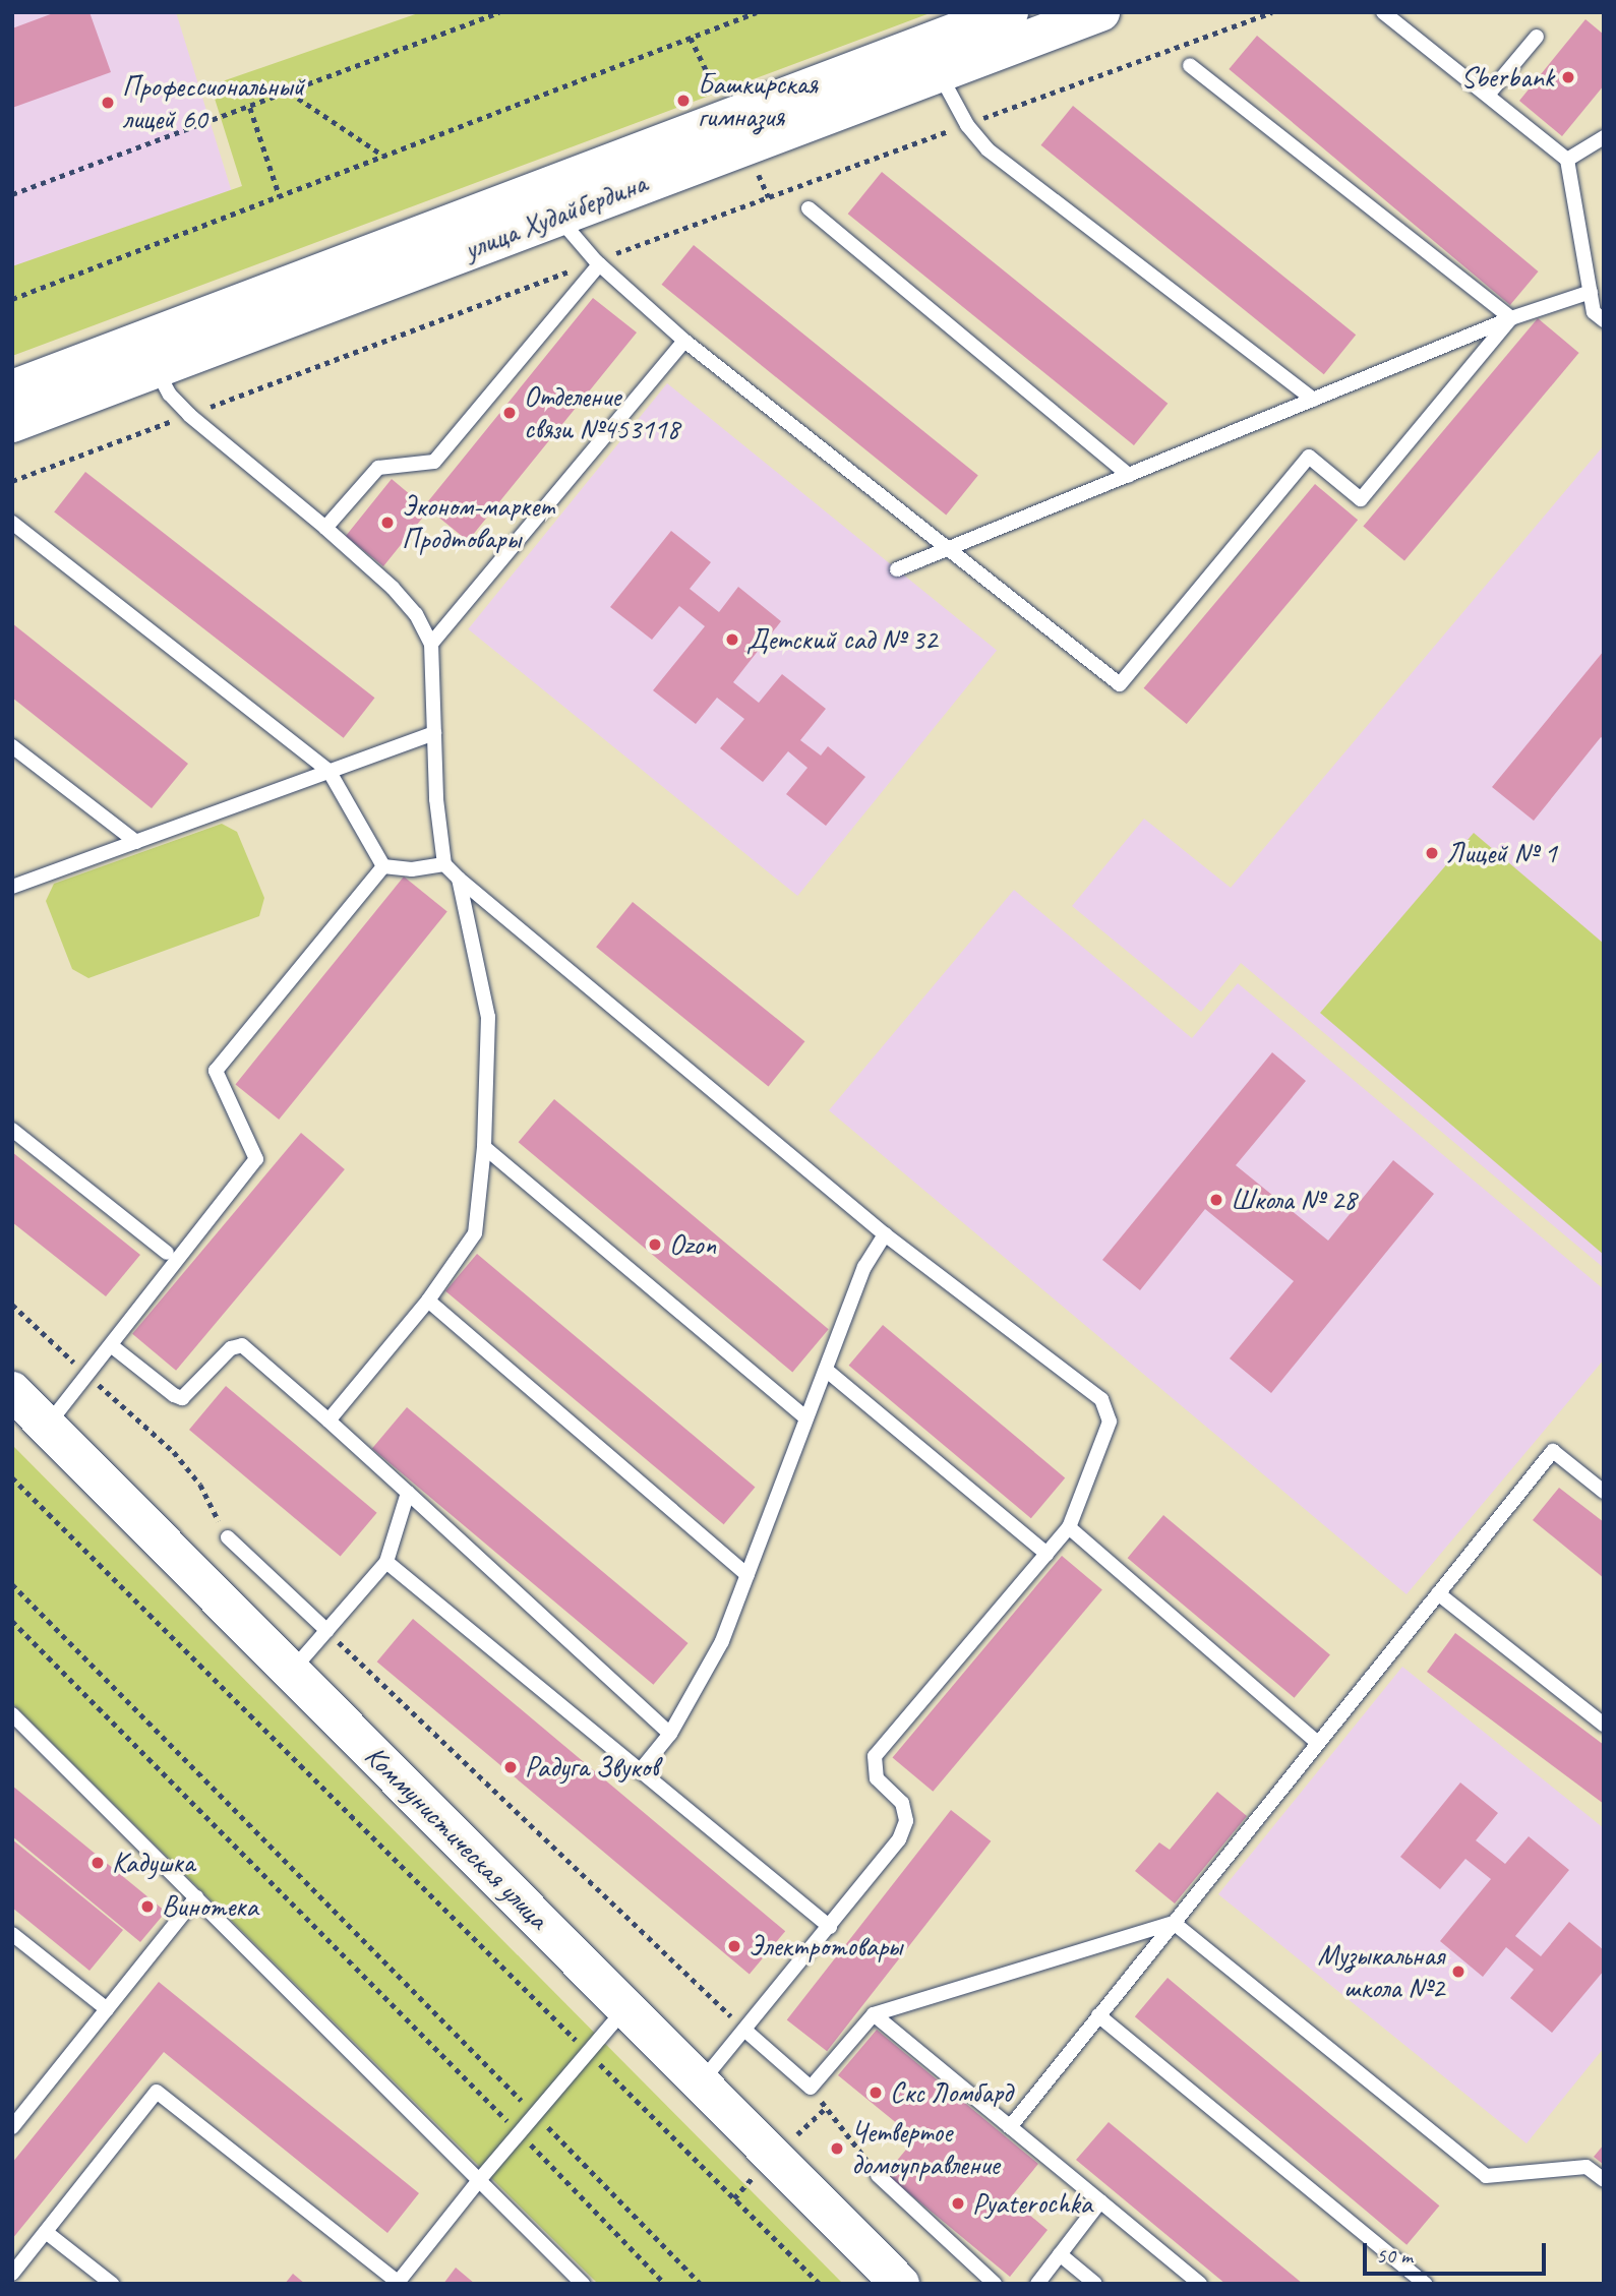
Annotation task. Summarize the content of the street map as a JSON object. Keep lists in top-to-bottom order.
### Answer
{
  "streets": {
    "main road": ["улица Худайбердина", "Коммунистическая улица"]
  },
  "places": [
    "Sberbank",
    "Башкирская гимназия",
    "Профессиональный лицей 60",
    "Отделение связи №453118",
    "Эконом-маркет Продтовары",
    "Детский сад № 32",
    "Лицей № 1",
    "Школа № 28",
    "Ozon",
    "Радуга Звуков",
    "Кадушка",
    "Винотека",
    "Электротовары",
    "Музыкальная школа №2",
    "Скс Ломбард",
    "Четвертое домоуправление",
    "Pyaterochka"
  ],
  "scale_bar": "50 m"
}
